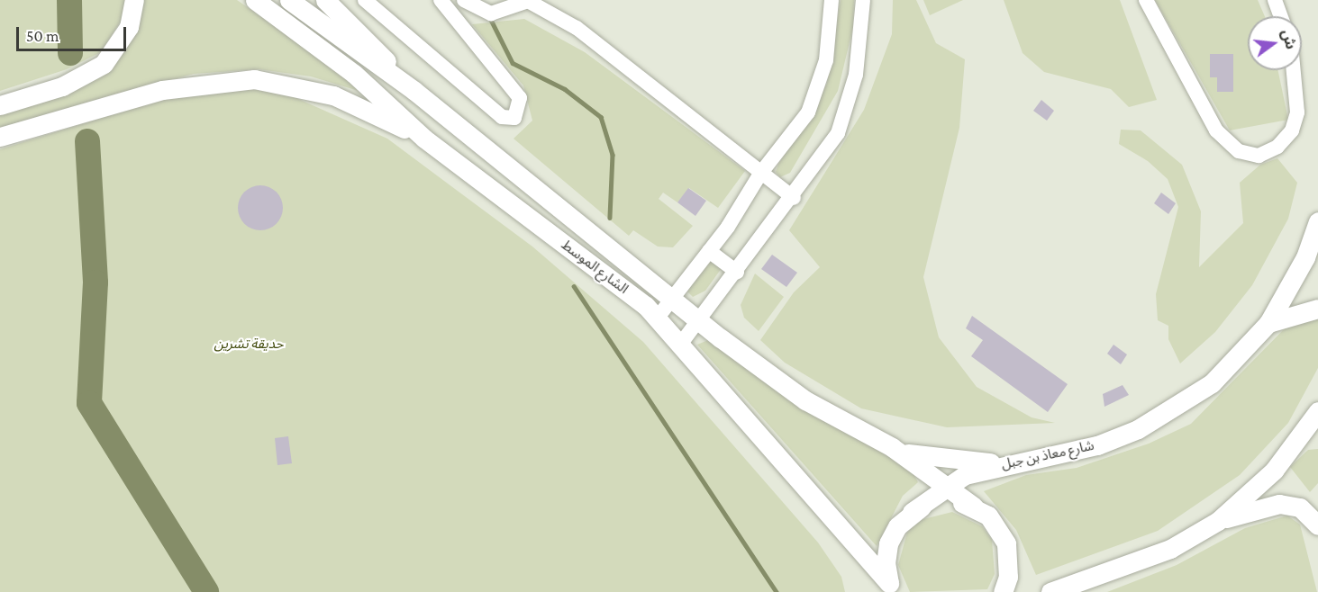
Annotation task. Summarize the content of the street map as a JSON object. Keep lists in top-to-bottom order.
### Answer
{
  "streets": {
    "main road": ["الشارع الموسط", "شارع معاذ بن جبل"]
  },
  "crossings": [
    ["الشارع الموسط", "شارع معاذ بن جبل"]
  ],
  "parks": ["حديقة تشرين"],
  "scale_bar": "50 m",
  "north": "right"
}
